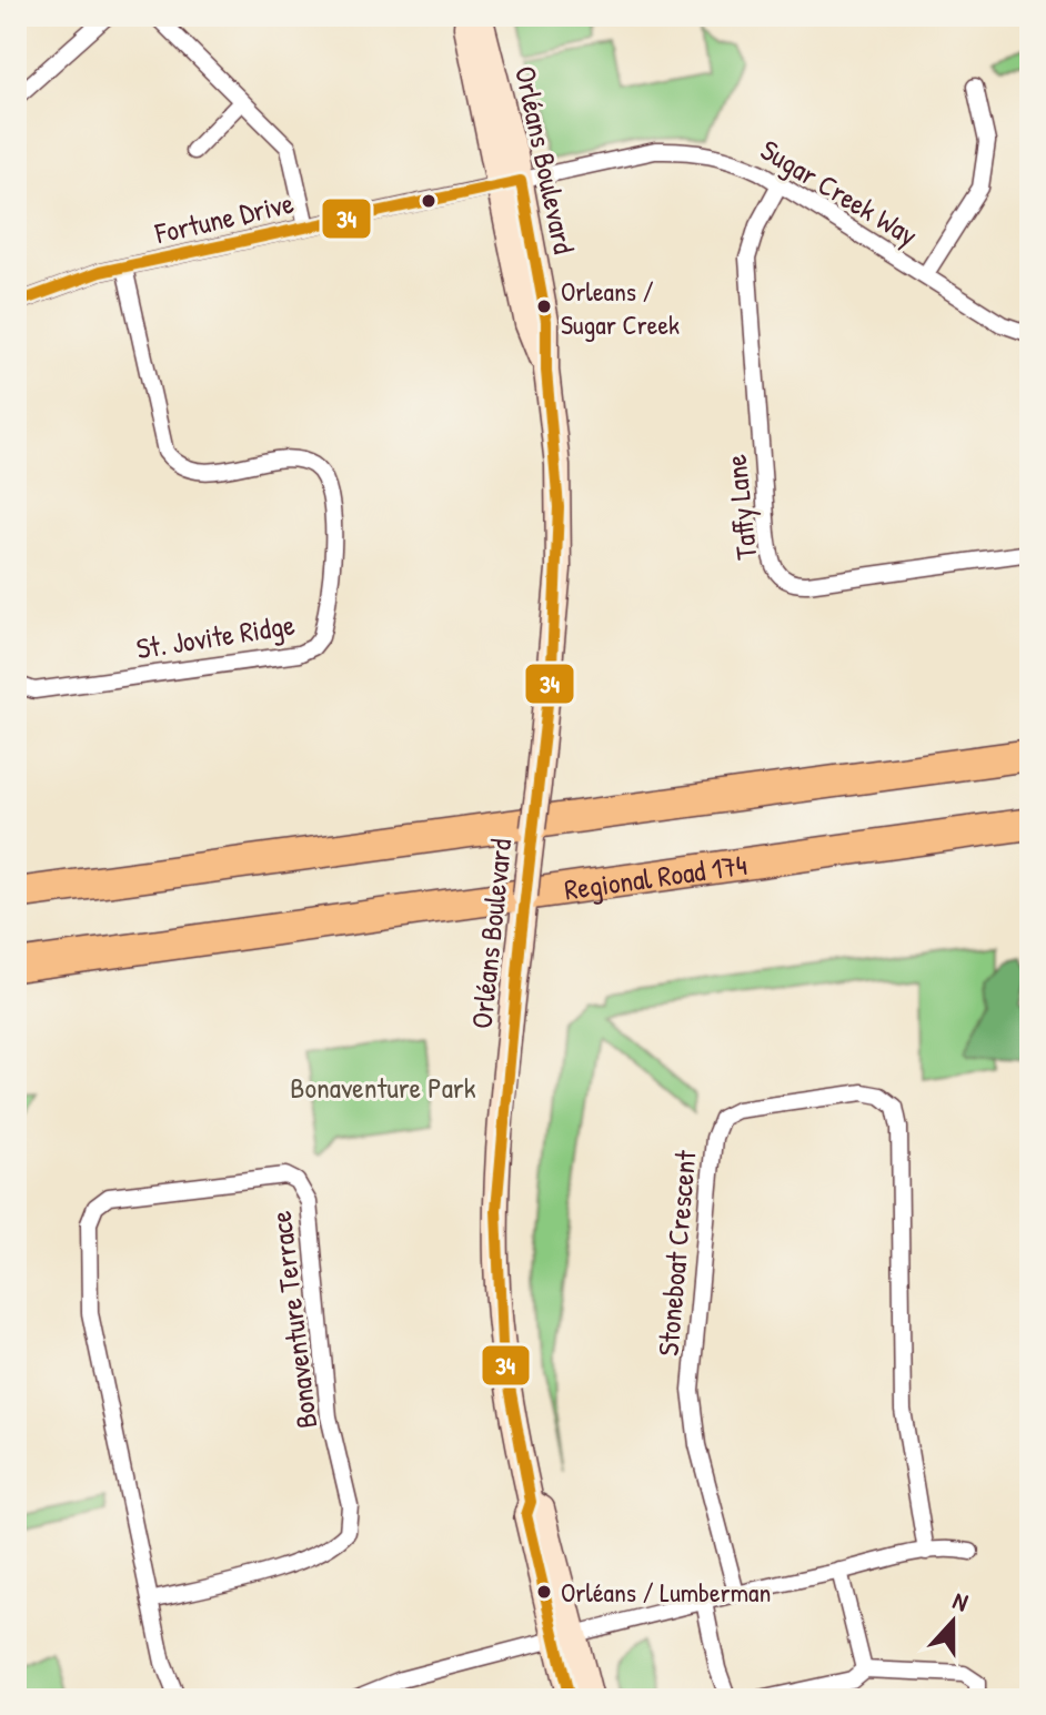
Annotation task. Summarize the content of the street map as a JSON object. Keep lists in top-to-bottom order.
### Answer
{
  "streets": {
    "highway": ["Regional Road 174"],
    "main road": ["Orléans Boulevard"],
    "street": [
      "Sugar Creek Way",
      "Fortune Drive",
      "Taffy Lane",
      "St. Jovite Ridge",
      "Stoneboat Crescent",
      "Bonaventure Terrace"
    ]
  },
  "crossings": [
    ["Orléans Boulevard", "Sugar Creek Way"],
    ["Orléans Boulevard", "Fortune Drive"],
    ["Sugar Creek Way", "Fortune Drive"],
    ["Sugar Creek Way", "Taffy Lane"],
    ["Fortune Drive", "St. Jovite Ridge"]
  ],
  "parks": ["Bonaventure Park"],
  "places": ["Orleans / Sugar Creek", "Orléans / Lumberman"],
  "lines": ["transit line 34"],
  "north": "top"
}
